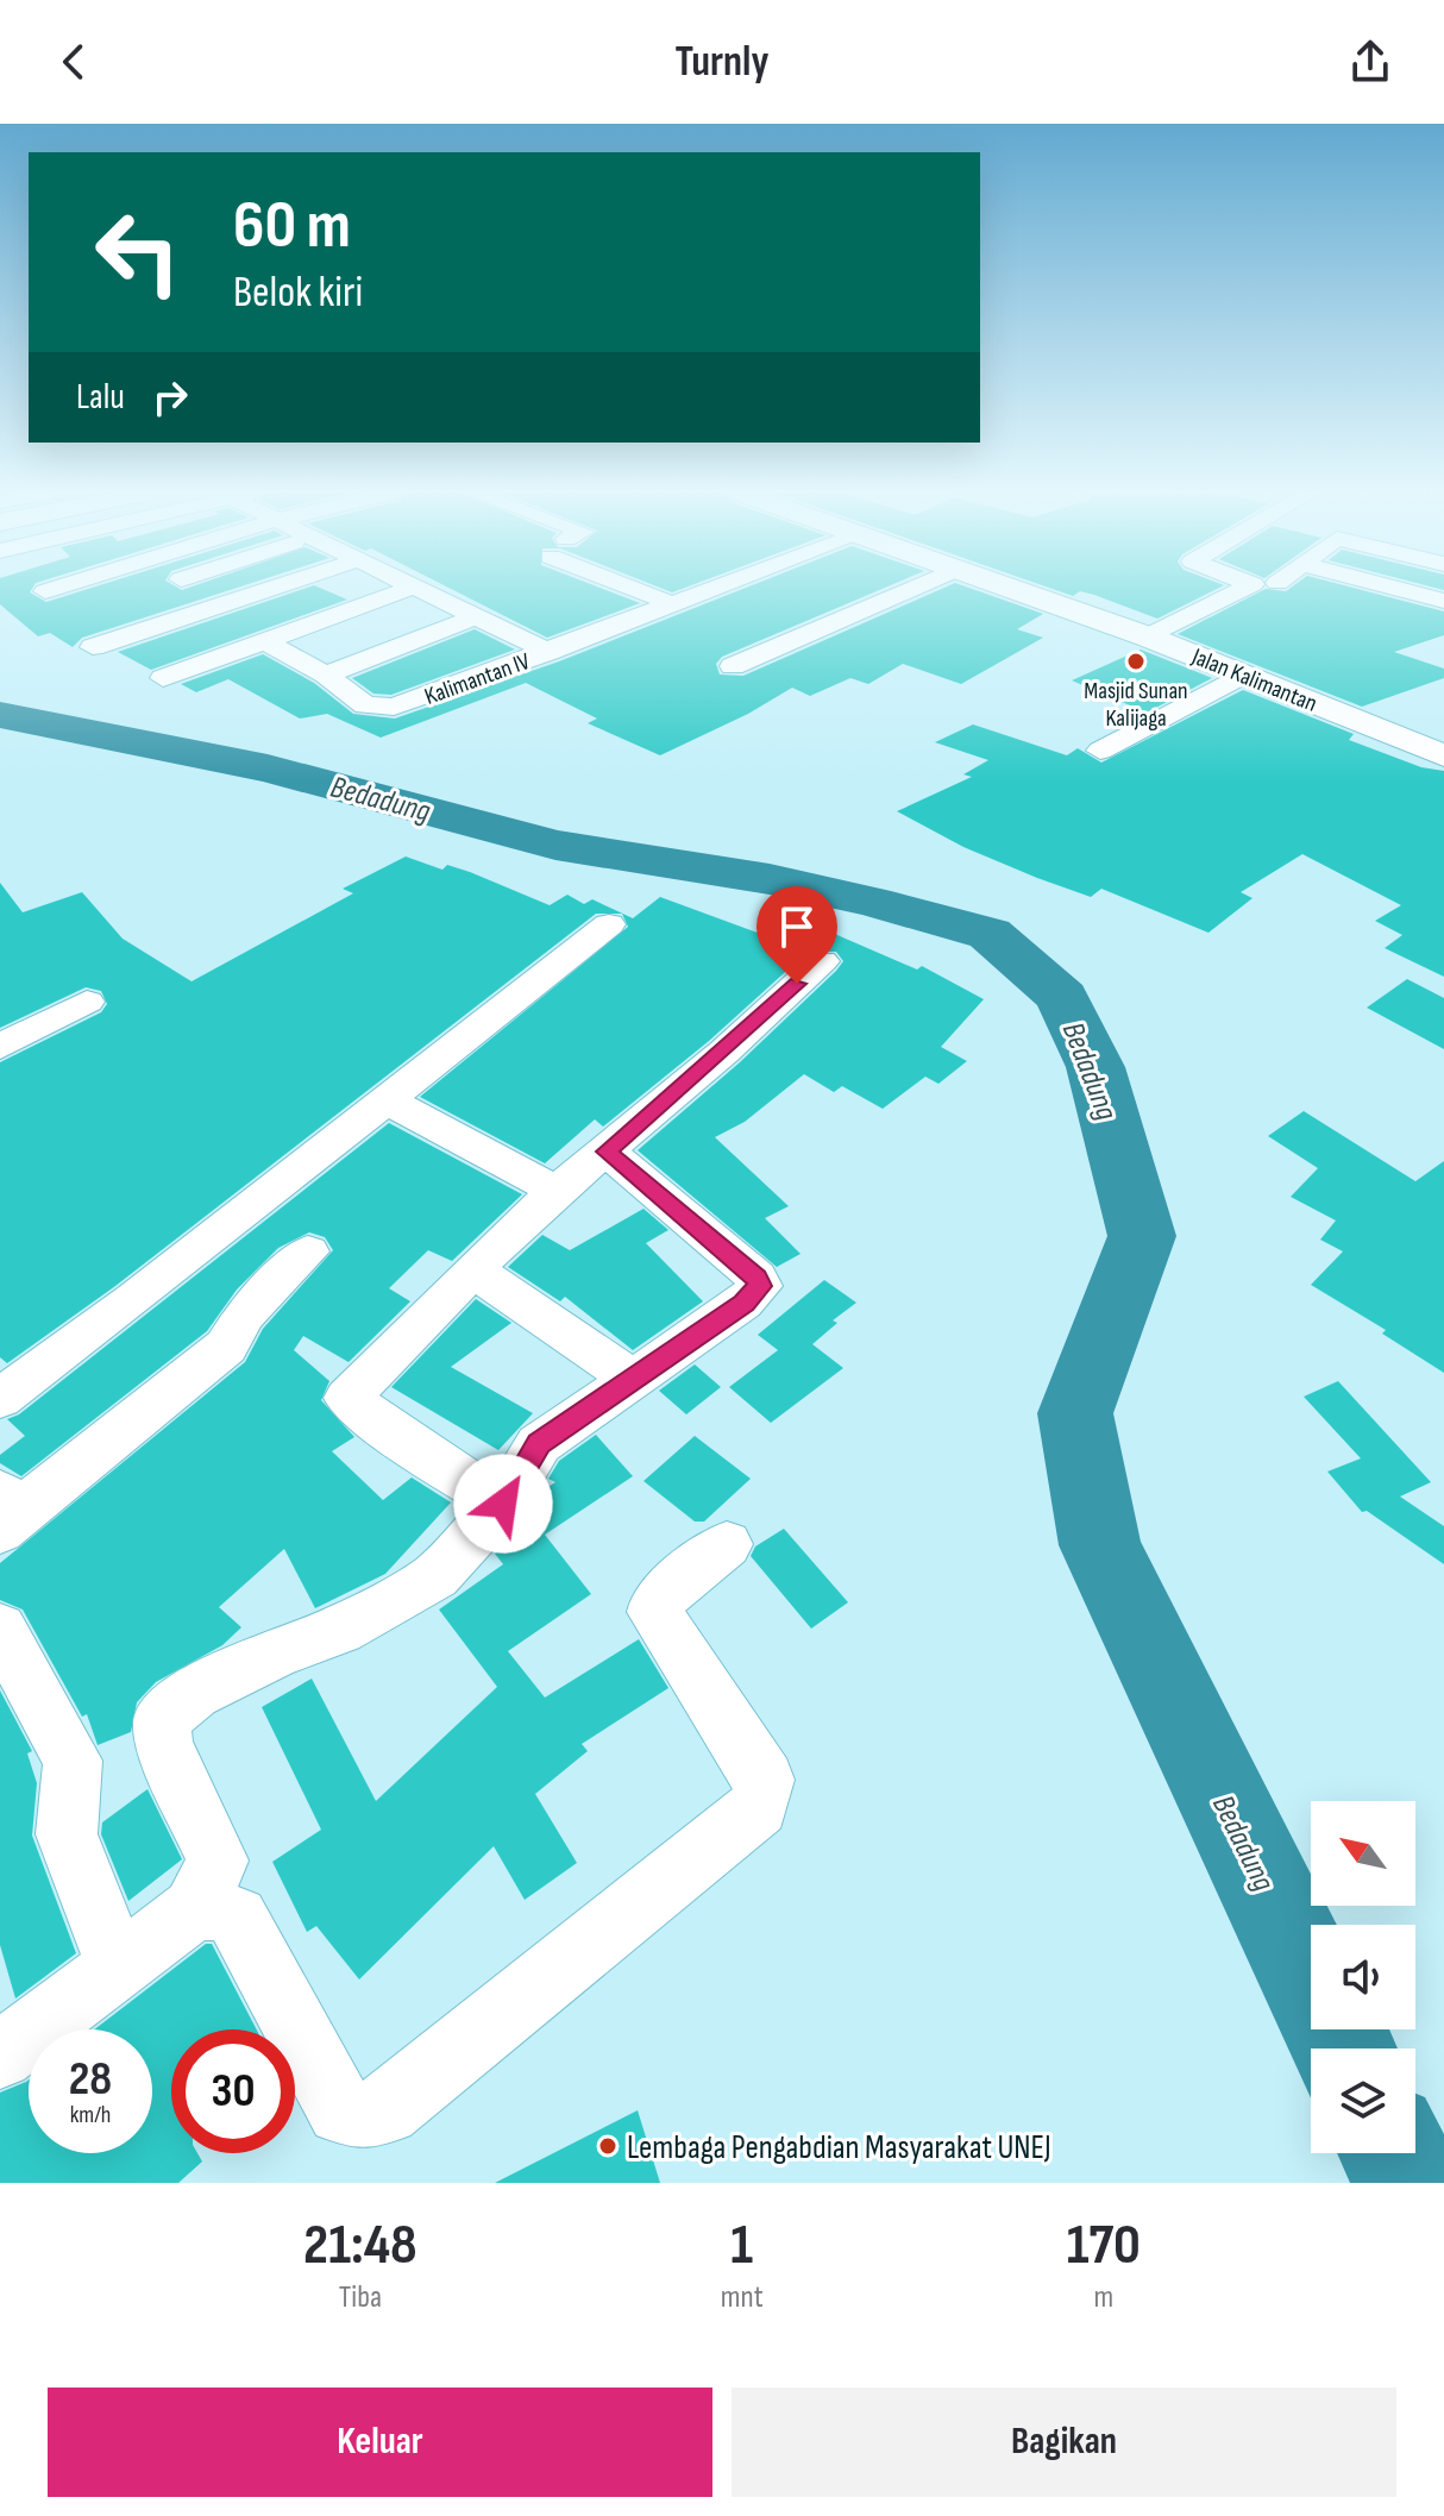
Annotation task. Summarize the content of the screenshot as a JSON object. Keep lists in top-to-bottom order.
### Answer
{
  "streets": {
    "main road": ["Jalan Kalimantan"],
    "street": ["Kalimantan IV"]
  },
  "water": ["Bedadung"],
  "places": ["Masjid Sunan Kalijaga", "Lembaga Pengabdian Masyarakat UNEJ"],
  "north": "top left",
  "page": {
    "header": "Turnly",
    "turn": ["60 m", "Belok kiri"],
    "then": "Lalu",
    "speed": "28 km/h",
    "limit": "30",
    "eta": [
      "21:48",
      "Tiba",
      "1",
      "mnt",
      "170",
      "m"
    ],
    "buttons": ["Keluar", "Bagikan"]
  }
}
